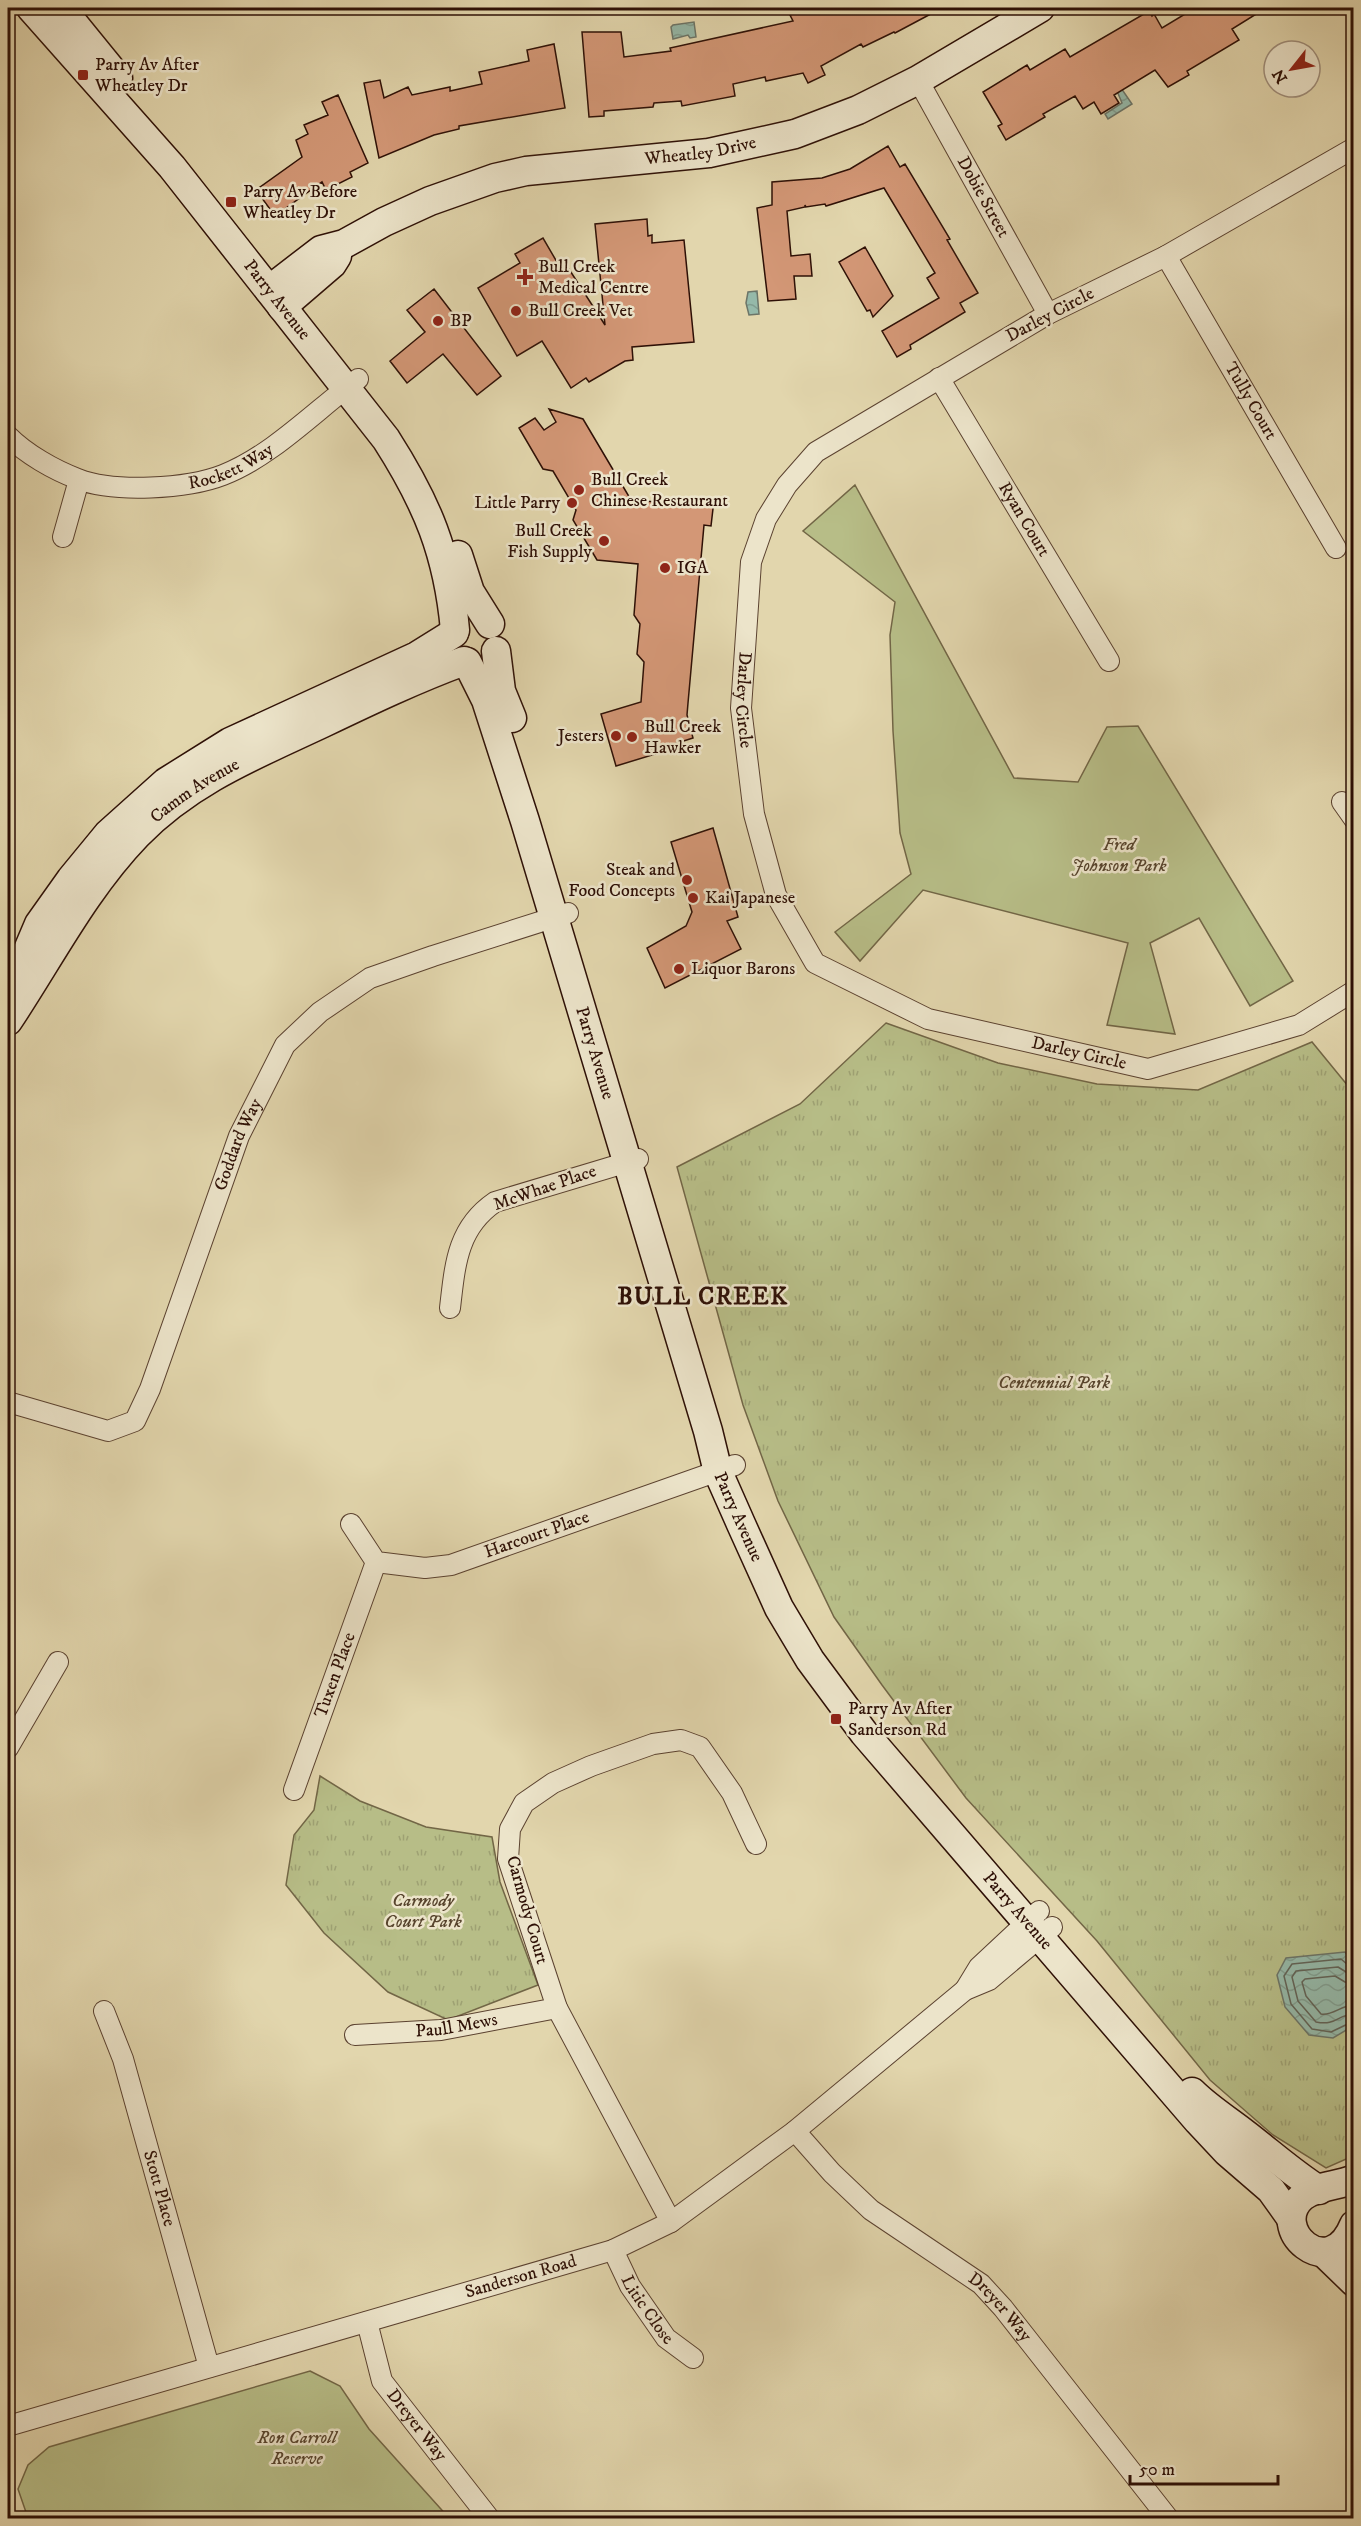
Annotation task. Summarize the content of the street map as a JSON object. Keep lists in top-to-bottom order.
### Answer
{
  "streets": {
    "main road": ["Wheatley Drive", "Parry Avenue", "Camm Avenue"],
    "street": [
      "Dobie Street",
      "Darley Circle",
      "Tully Court",
      "Rockett Way",
      "Ryan Court",
      "Goddard Way",
      "McWhae Place",
      "Harcourt Place",
      "Tuxen Place",
      "Carmody Court",
      "Paull Mews",
      "Stott Place",
      "Sanderson Road",
      "Litic Close",
      "Dreyer Way"
    ]
  },
  "crossings": [
    ["Wheatley Drive", "Dobie Street"],
    ["Wheatley Drive", "Parry Avenue"],
    ["Dobie Street", "Darley Circle"],
    ["Parry Avenue", "Rockett Way"],
    ["Parry Avenue", "Camm Avenue"],
    ["Parry Avenue", "Goddard Way"],
    ["Parry Avenue", "McWhae Place"],
    ["Parry Avenue", "Harcourt Place"],
    ["Parry Avenue", "Sanderson Road"],
    ["Darley Circle", "Tully Court"],
    ["Darley Circle", "Ryan Court"],
    ["Harcourt Place", "Tuxen Place"],
    ["Carmody Court", "Paull Mews"],
    ["Carmody Court", "Sanderson Road"],
    ["Stott Place", "Sanderson Road"],
    ["Sanderson Road", "Litic Close"],
    ["Sanderson Road", "Dreyer Way"]
  ],
  "districts": ["BULL CREEK"],
  "parks": [
    "Fred Johnson Park",
    "Centennial Park",
    "Carmody Court Park",
    "Ron Carroll Reserve"
  ],
  "places": {
    "transit": ["Parry Av After Wheatley Dr", "Parry Av Before Wheatley Dr", "Parry Av After Sanderson Rd"],
    "health": ["Bull Creek Medical Centre"],
    "other": [
      "Bull Creek Vet",
      "BP",
      "Bull Creek Chinese Restaurant",
      "Little Parry",
      "Bull Creek Fish Supply",
      "IGA",
      "Jesters",
      "Bull Creek Hawker",
      "Steak and Food Concepts",
      "Kai Japanese",
      "Liquor Barons"
    ]
  },
  "scale_bar": "50 m",
  "north": "bottom left"
}
